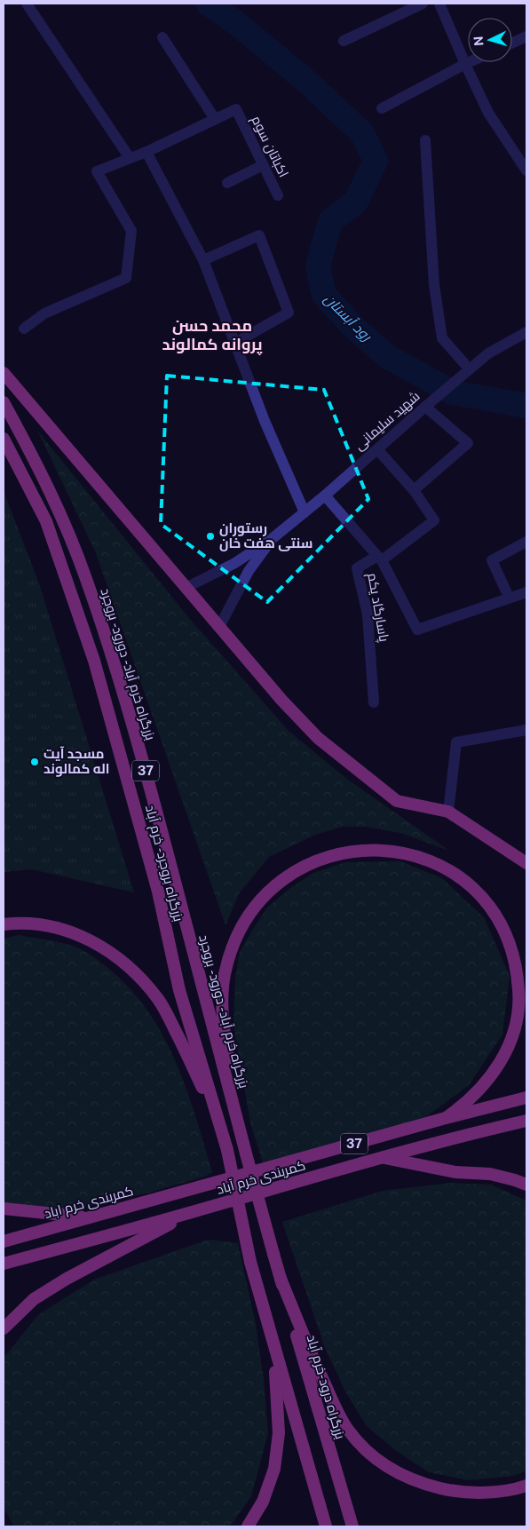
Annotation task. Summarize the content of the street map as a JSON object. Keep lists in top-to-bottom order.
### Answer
{
  "streets": {
    "highway": [
      "بزرگراه خرم آباد - دورود - بروجرد",
      "37",
      "بزرگراه بروجرد - خرم آباد",
      "کمربندی خرم آباد",
      "کمربندی خرم اباد",
      "بزرگراه درود-خرم آباد"
    ],
    "street": ["اکباتان سوم", "شهید سلیمانی", "پاسارگاد یکم"]
  },
  "crossings": [
    ["شهید سلیمانی", "پاسارگاد یکم"],
    ["بزرگراه خرم آباد - دورود - بروجرد", "بزرگراه درود-خرم آباد"],
    ["37", "بزرگراه بروجرد - خرم آباد"],
    ["37", "کمربندی خرم آباد"],
    ["37", "کمربندی خرم اباد"],
    ["کمربندی خرم آباد", "کمربندی خرم اباد"]
  ],
  "districts": ["محمد حسن پروانه کمالوند"],
  "water": ["رود آبستان"],
  "places": ["رستوران سنتی هفت خان", "مسجد آیت اله کمالوند"],
  "north": "left"
}
